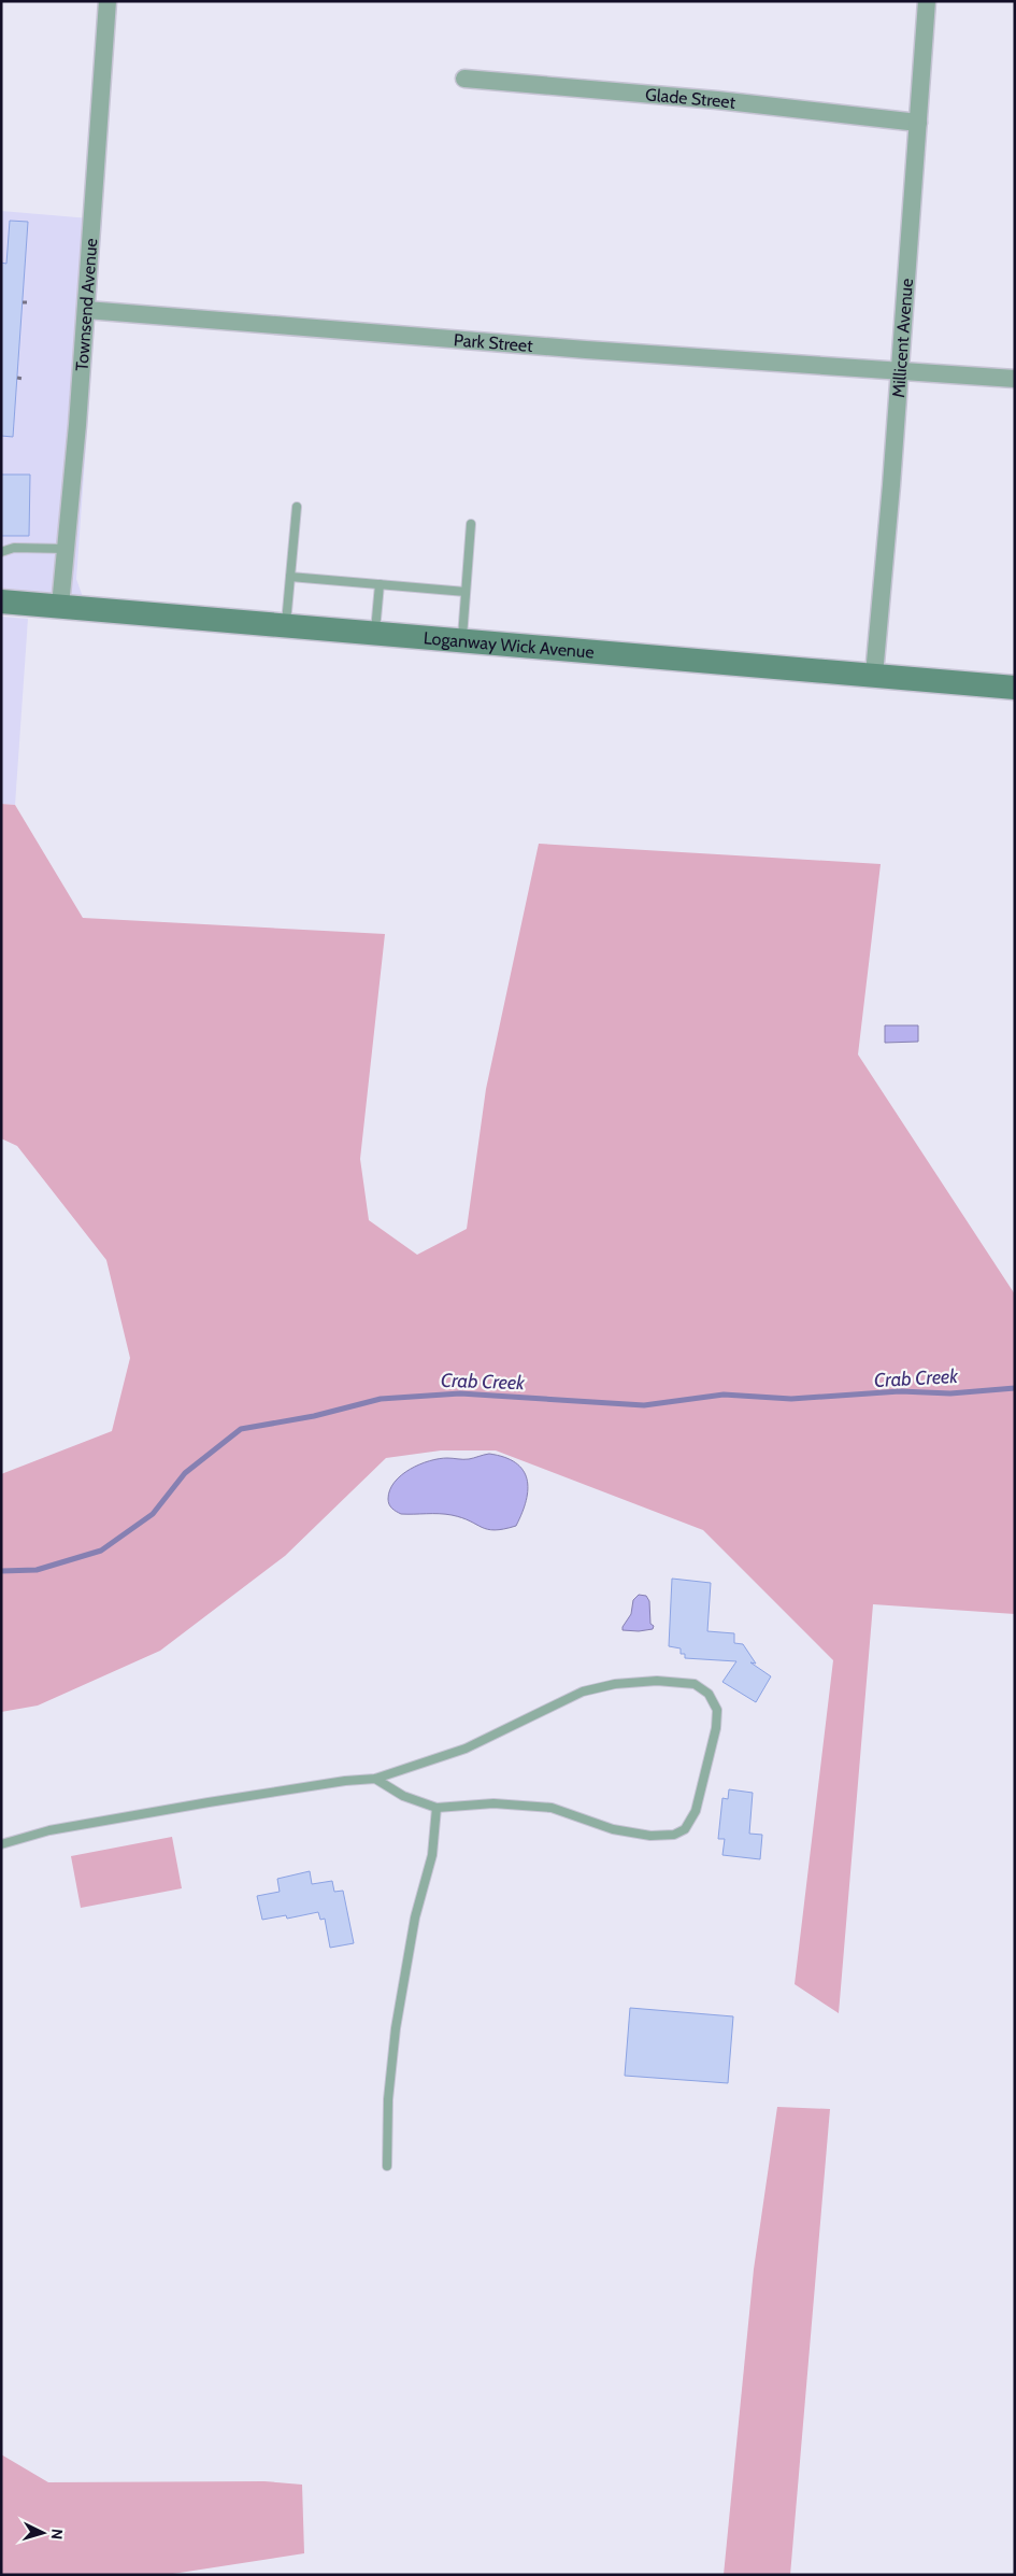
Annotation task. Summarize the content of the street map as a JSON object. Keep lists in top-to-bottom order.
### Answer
{
  "streets": {
    "street": [
      "Glade Street",
      "Townsend Avenue",
      "Millicent Avenue",
      "Park Street",
      "Loganway Wick Avenue"
    ]
  },
  "crossings": [
    ["Glade Street", "Millicent Avenue"],
    ["Townsend Avenue", "Park Street"],
    ["Townsend Avenue", "Loganway Wick Avenue"],
    ["Millicent Avenue", "Park Street"],
    ["Millicent Avenue", "Loganway Wick Avenue"]
  ],
  "water": ["Crab Creek"],
  "north": "right"
}
